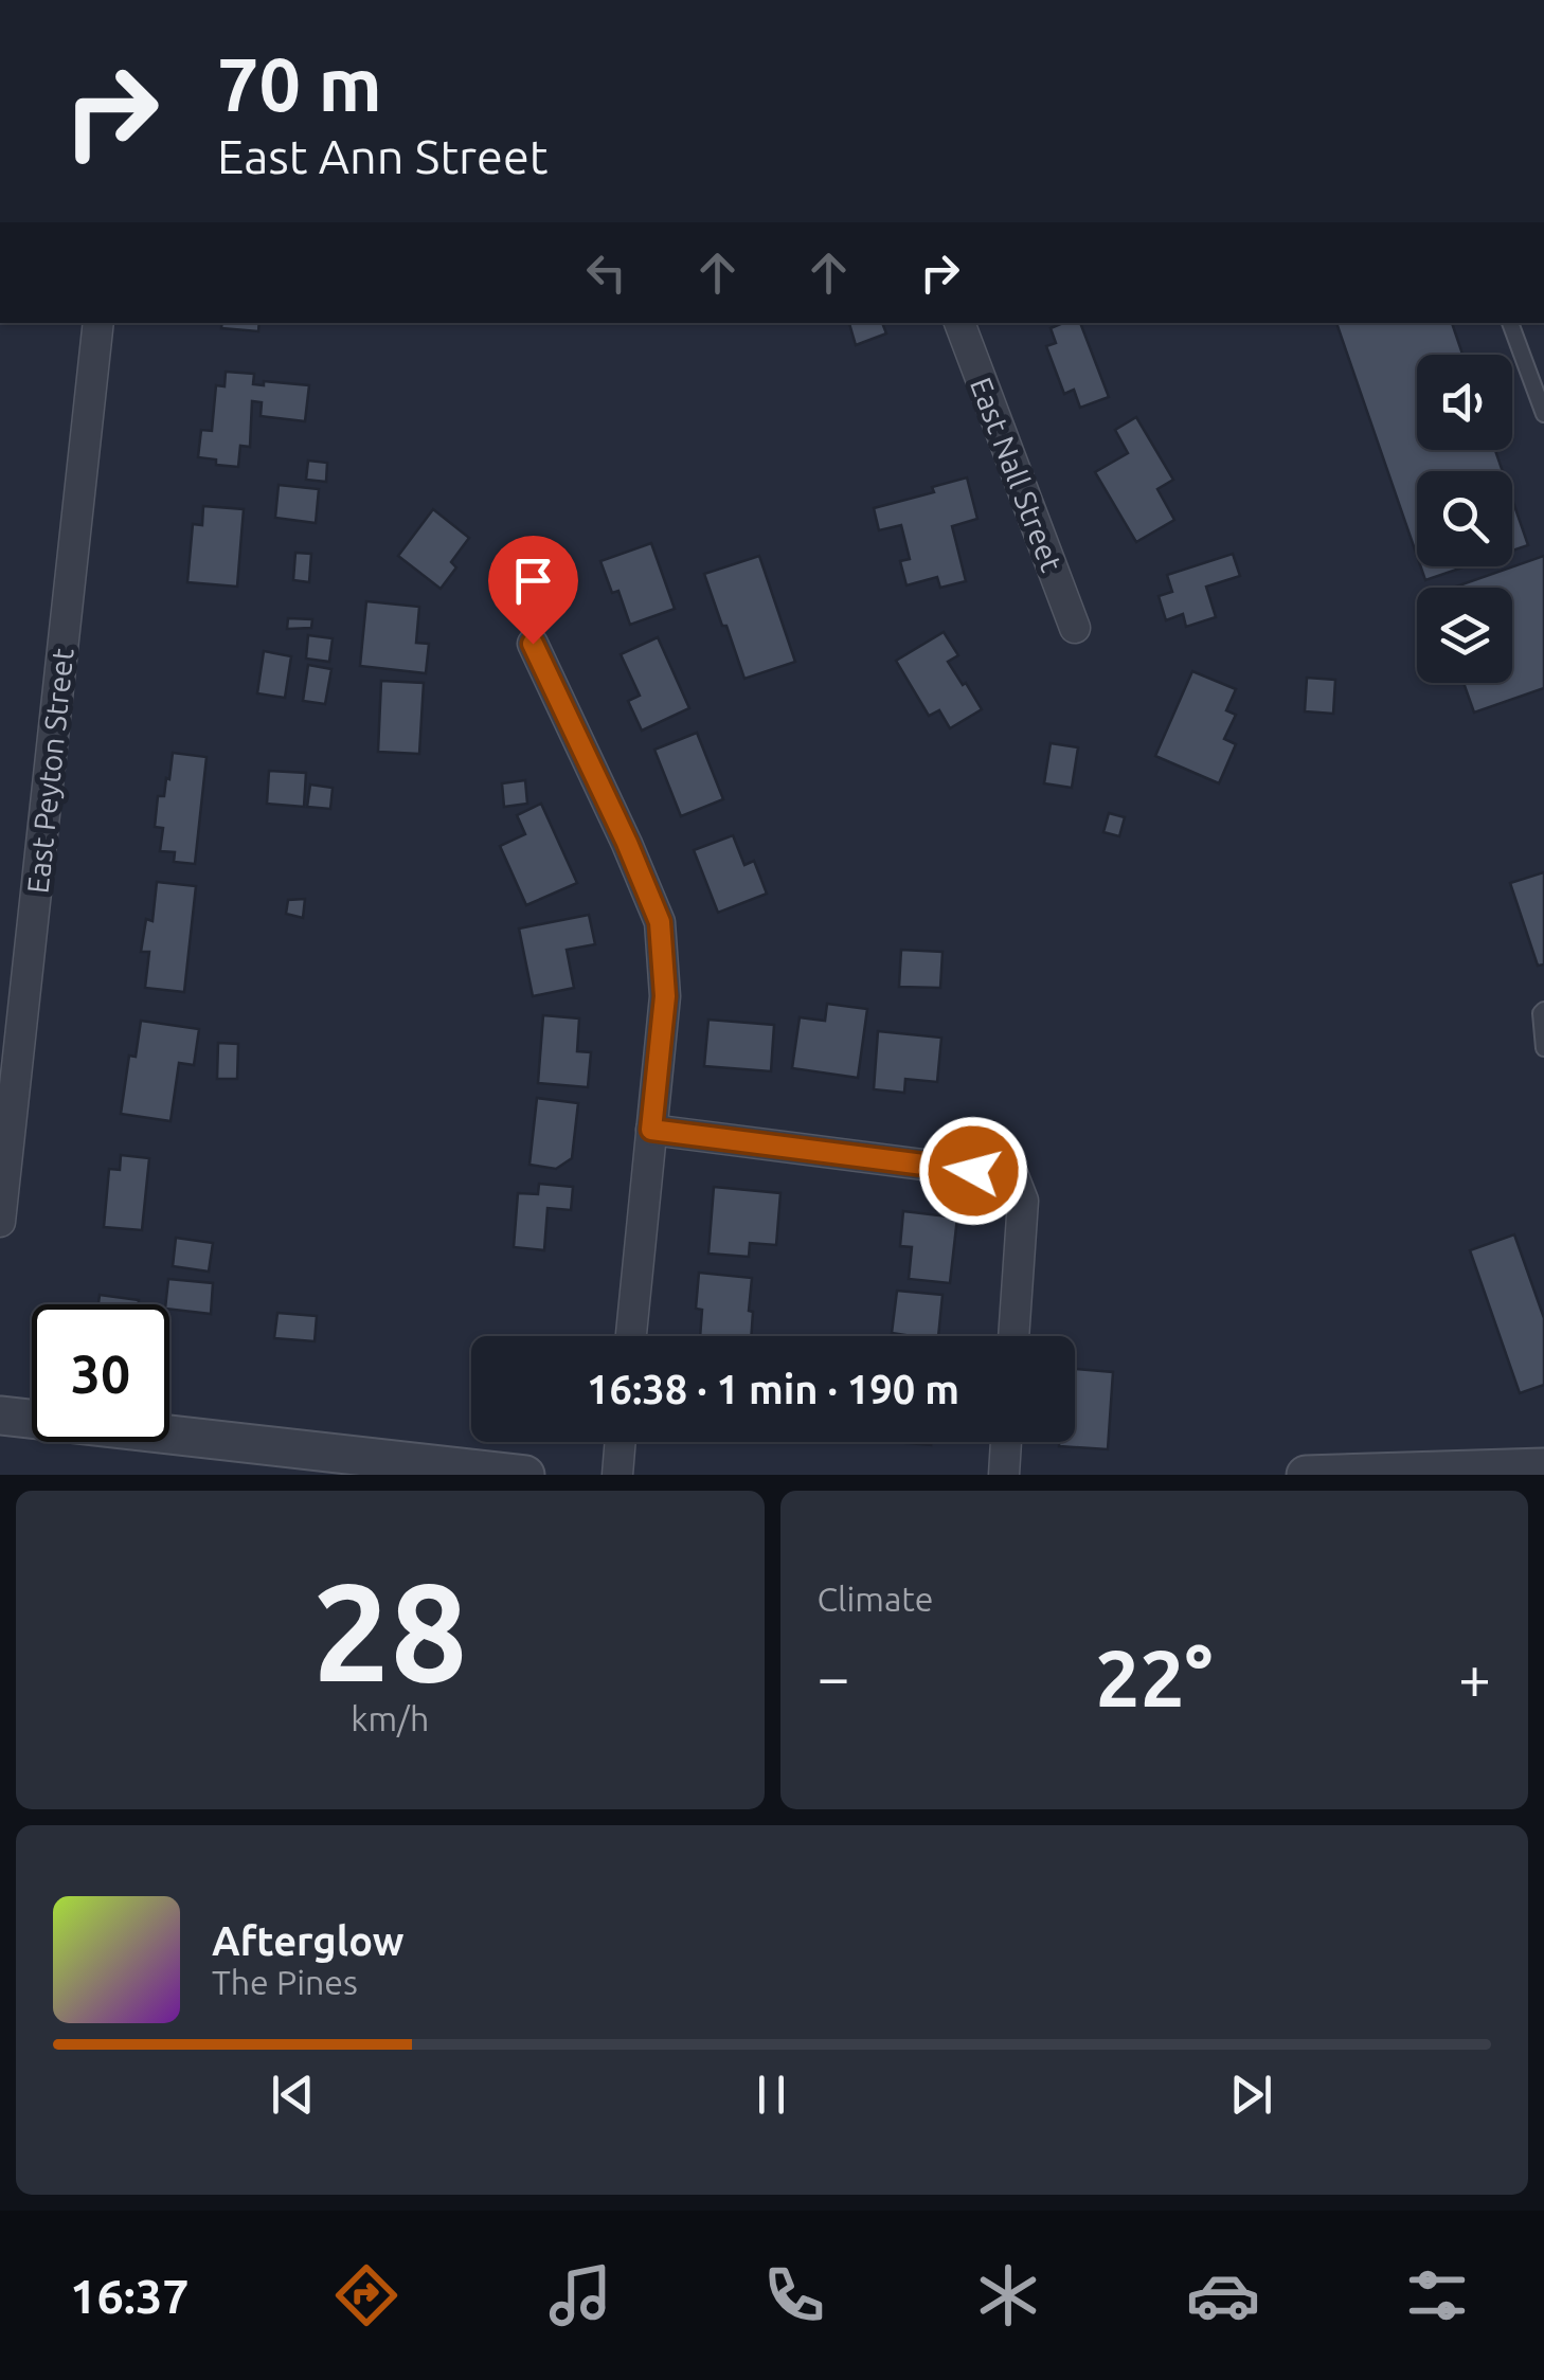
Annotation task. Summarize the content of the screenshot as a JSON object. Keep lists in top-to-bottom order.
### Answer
{
  "streets": {
    "street": ["East Nall Street", "East Peyton Street"]
  },
  "page": {
    "turn": ["70 m", "East Ann Street"],
    "limit": "30",
    "trip": "16:38 · 1 min · 190 m",
    "tile": [
      ["28", "km/h"],
      "Climate"
    ],
    "heat": ["−", "22°", "+"],
    "song": ["Afterglow", "The Pines"],
    "tabs": "16:37"
  }
}
